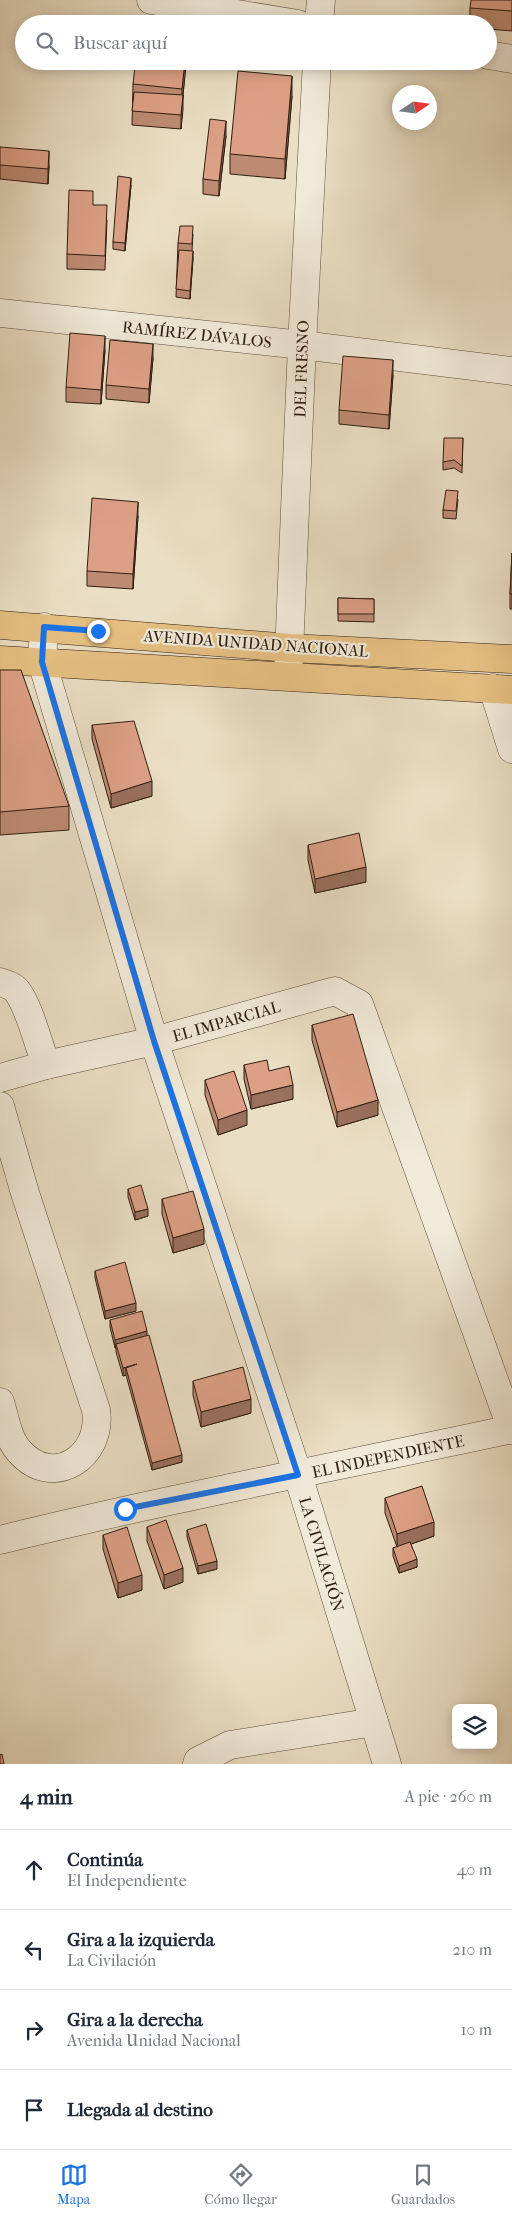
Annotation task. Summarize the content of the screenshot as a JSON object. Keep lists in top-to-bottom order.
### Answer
{
  "streets": {
    "main road": ["AVENIDA UNIDAD NACIONAL"],
    "street": [
      "RAMÍREZ DÁVALOS",
      "DEL FRESNO",
      "EL IMPARCIAL",
      "EL INDEPENDIENTE",
      "LA CIVILACIÓN"
    ]
  },
  "crossings": [
    ["RAMÍREZ DÁVALOS", "DEL FRESNO"],
    ["DEL FRESNO", "AVENIDA UNIDAD NACIONAL"],
    ["AVENIDA UNIDAD NACIONAL", "LA CIVILACIÓN"],
    ["EL IMPARCIAL", "EL INDEPENDIENTE"],
    ["EL IMPARCIAL", "LA CIVILACIÓN"],
    ["EL INDEPENDIENTE", "LA CIVILACIÓN"]
  ],
  "north": "right",
  "page": {
    "search": "Buscar aquí",
    "heading": ["4 min", "A pie · 260 m"],
    "list": [
      ["Continúa", "El Independiente", "40 m"],
      ["Gira a la izquierda", "La Civilación", "210 m"],
      ["Gira a la derecha", "Avenida Unidad Nacional", "10 m"],
      "Llegada al destino"
    ],
    "nav": ["Mapa", "Cómo llegar", "Guardados"]
  }
}
